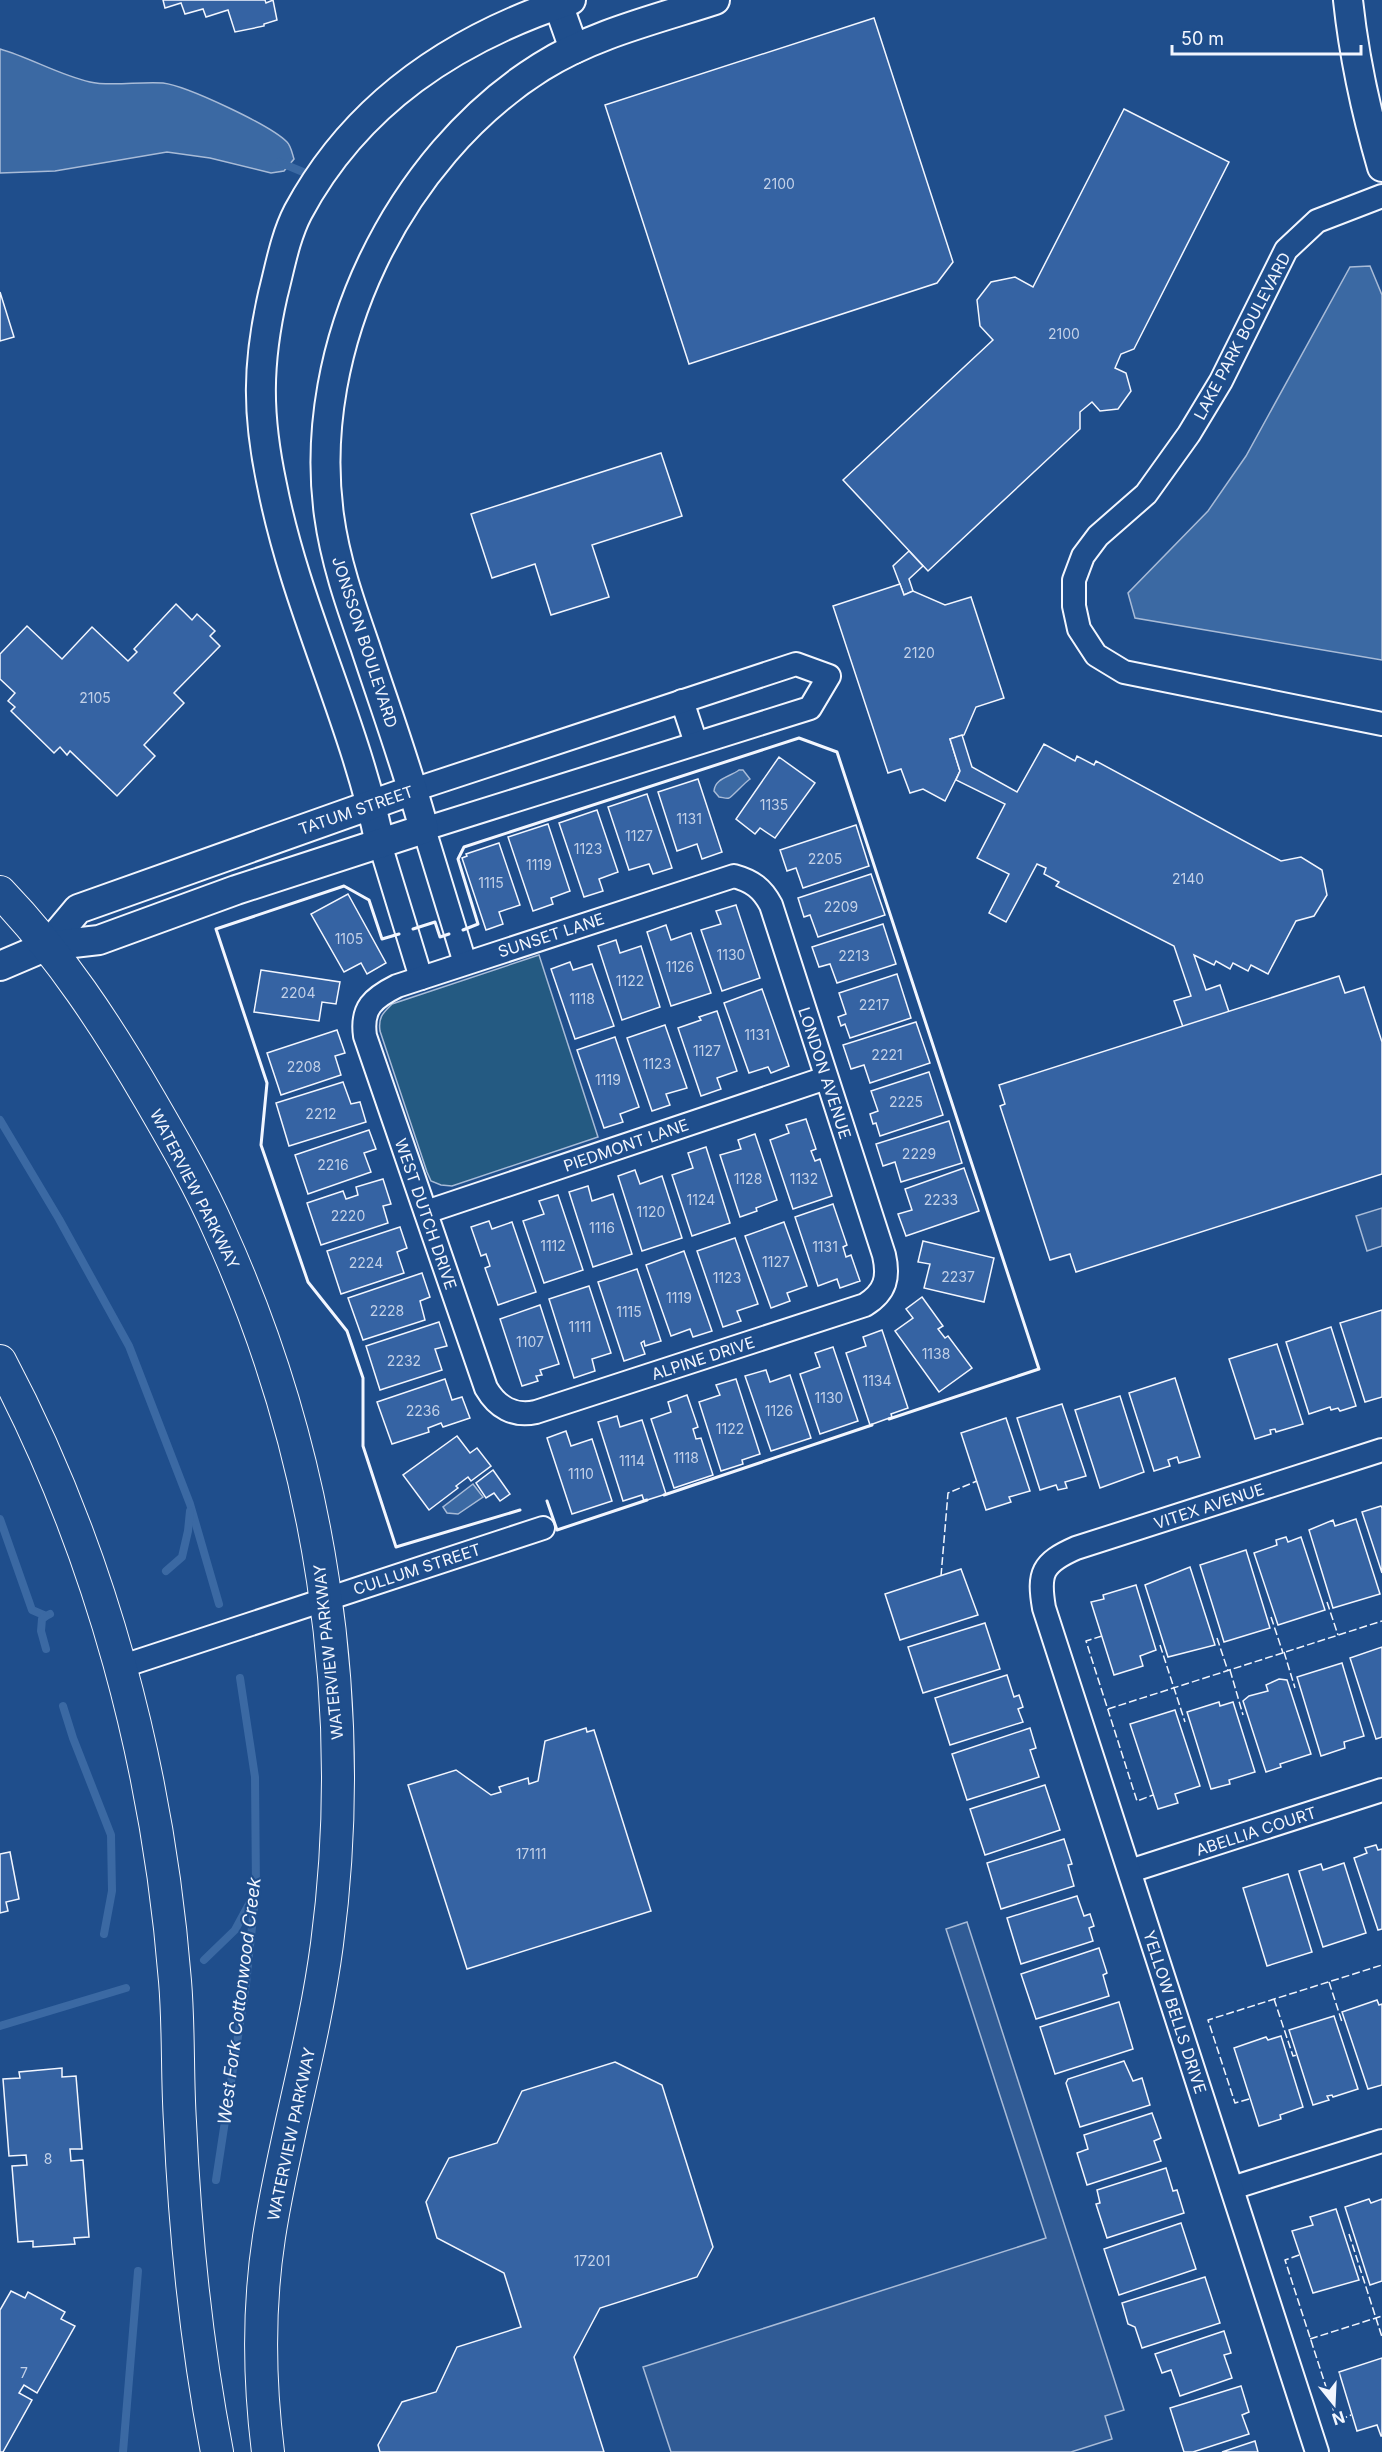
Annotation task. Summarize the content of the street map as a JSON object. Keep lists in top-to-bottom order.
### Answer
{
  "streets": {
    "main road": ["WATERVIEW PARKWAY"],
    "street": [
      "LAKE PARK BOULEVARD",
      "JONSSON BOULEVARD",
      "TATUM STREET",
      "SUNSET LANE",
      "LONDON AVENUE",
      "PIEDMONT LANE",
      "WEST DUTCH DRIVE",
      "ALPINE DRIVE",
      "VITEX AVENUE",
      "CULLUM STREET",
      "ABELLIA COURT",
      "YELLOW BELLS DRIVE"
    ]
  },
  "crossings": [
    ["JONSSON BOULEVARD", "TATUM STREET"],
    ["JONSSON BOULEVARD", "SUNSET LANE"],
    ["TATUM STREET", "WATERVIEW PARKWAY"],
    ["SUNSET LANE", "LONDON AVENUE"],
    ["SUNSET LANE", "WEST DUTCH DRIVE"],
    ["LONDON AVENUE", "PIEDMONT LANE"],
    ["LONDON AVENUE", "ALPINE DRIVE"],
    ["PIEDMONT LANE", "WEST DUTCH DRIVE"],
    ["WATERVIEW PARKWAY", "CULLUM STREET"],
    ["WEST DUTCH DRIVE", "ALPINE DRIVE"],
    ["VITEX AVENUE", "YELLOW BELLS DRIVE"],
    ["ABELLIA COURT", "YELLOW BELLS DRIVE"]
  ],
  "water": ["West Fork Cottonwood Creek"],
  "house_numbers": [
    "2100",
    "2100",
    "2120",
    "2105",
    "1135",
    "1131",
    "1127",
    "1123",
    "2205",
    "1119",
    "2140",
    "1115",
    "2209",
    "1105",
    "1130",
    "2213",
    "1126",
    "1122",
    "2204",
    "1118",
    "2217",
    "1131",
    "1127",
    "2221",
    "1123",
    "2208",
    "1119",
    "2225",
    "2212",
    "2229",
    "2216",
    "1128",
    "1132",
    "1124",
    "2233",
    "1120",
    "2220",
    "1116",
    "1112",
    "1131",
    "1127",
    "2224",
    "2237",
    "1123",
    "1119",
    "2228",
    "1115",
    "1111",
    "1107",
    "1138",
    "2232",
    "1134",
    "1130",
    "2236",
    "1126",
    "1122",
    "1118",
    "1114",
    "1110",
    "17111",
    "8",
    "17201",
    "7"
  ],
  "scale_bar": "50 m",
  "north": "bottom"
}
